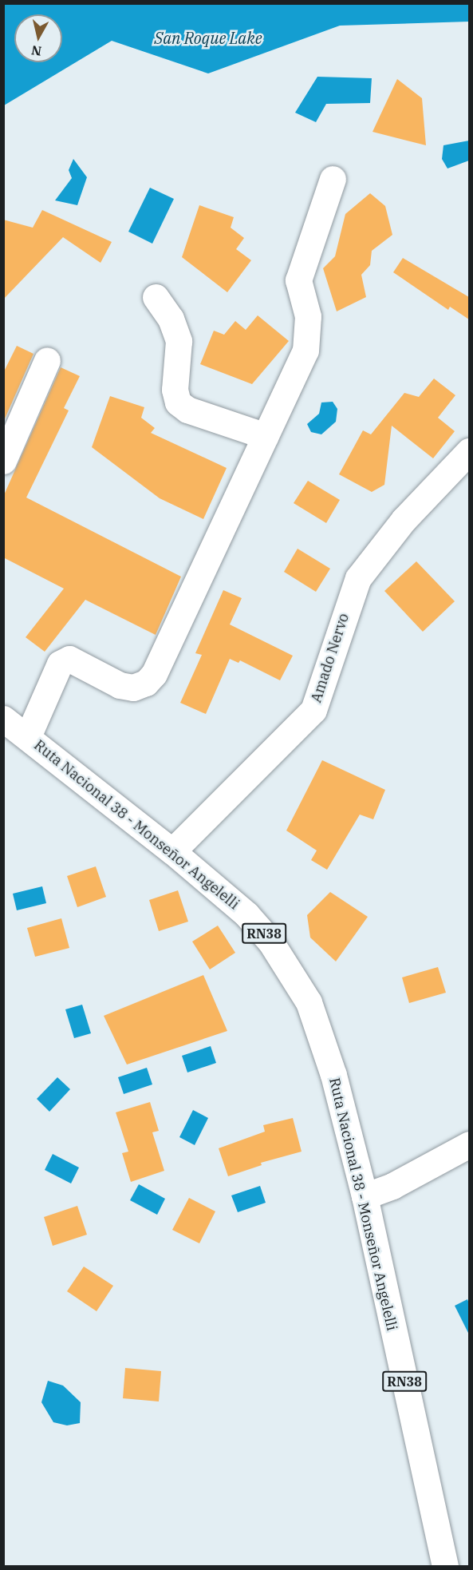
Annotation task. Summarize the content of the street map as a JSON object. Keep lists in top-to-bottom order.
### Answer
{
  "streets": {
    "street": ["Amado Nervo", "Ruta Nacional 38 - Monseñor Angelelli", "RN38"]
  },
  "crossings": [
    ["Amado Nervo", "Ruta Nacional 38 - Monseñor Angelelli"]
  ],
  "water": ["San Roque Lake"],
  "north": "bottom"
}
